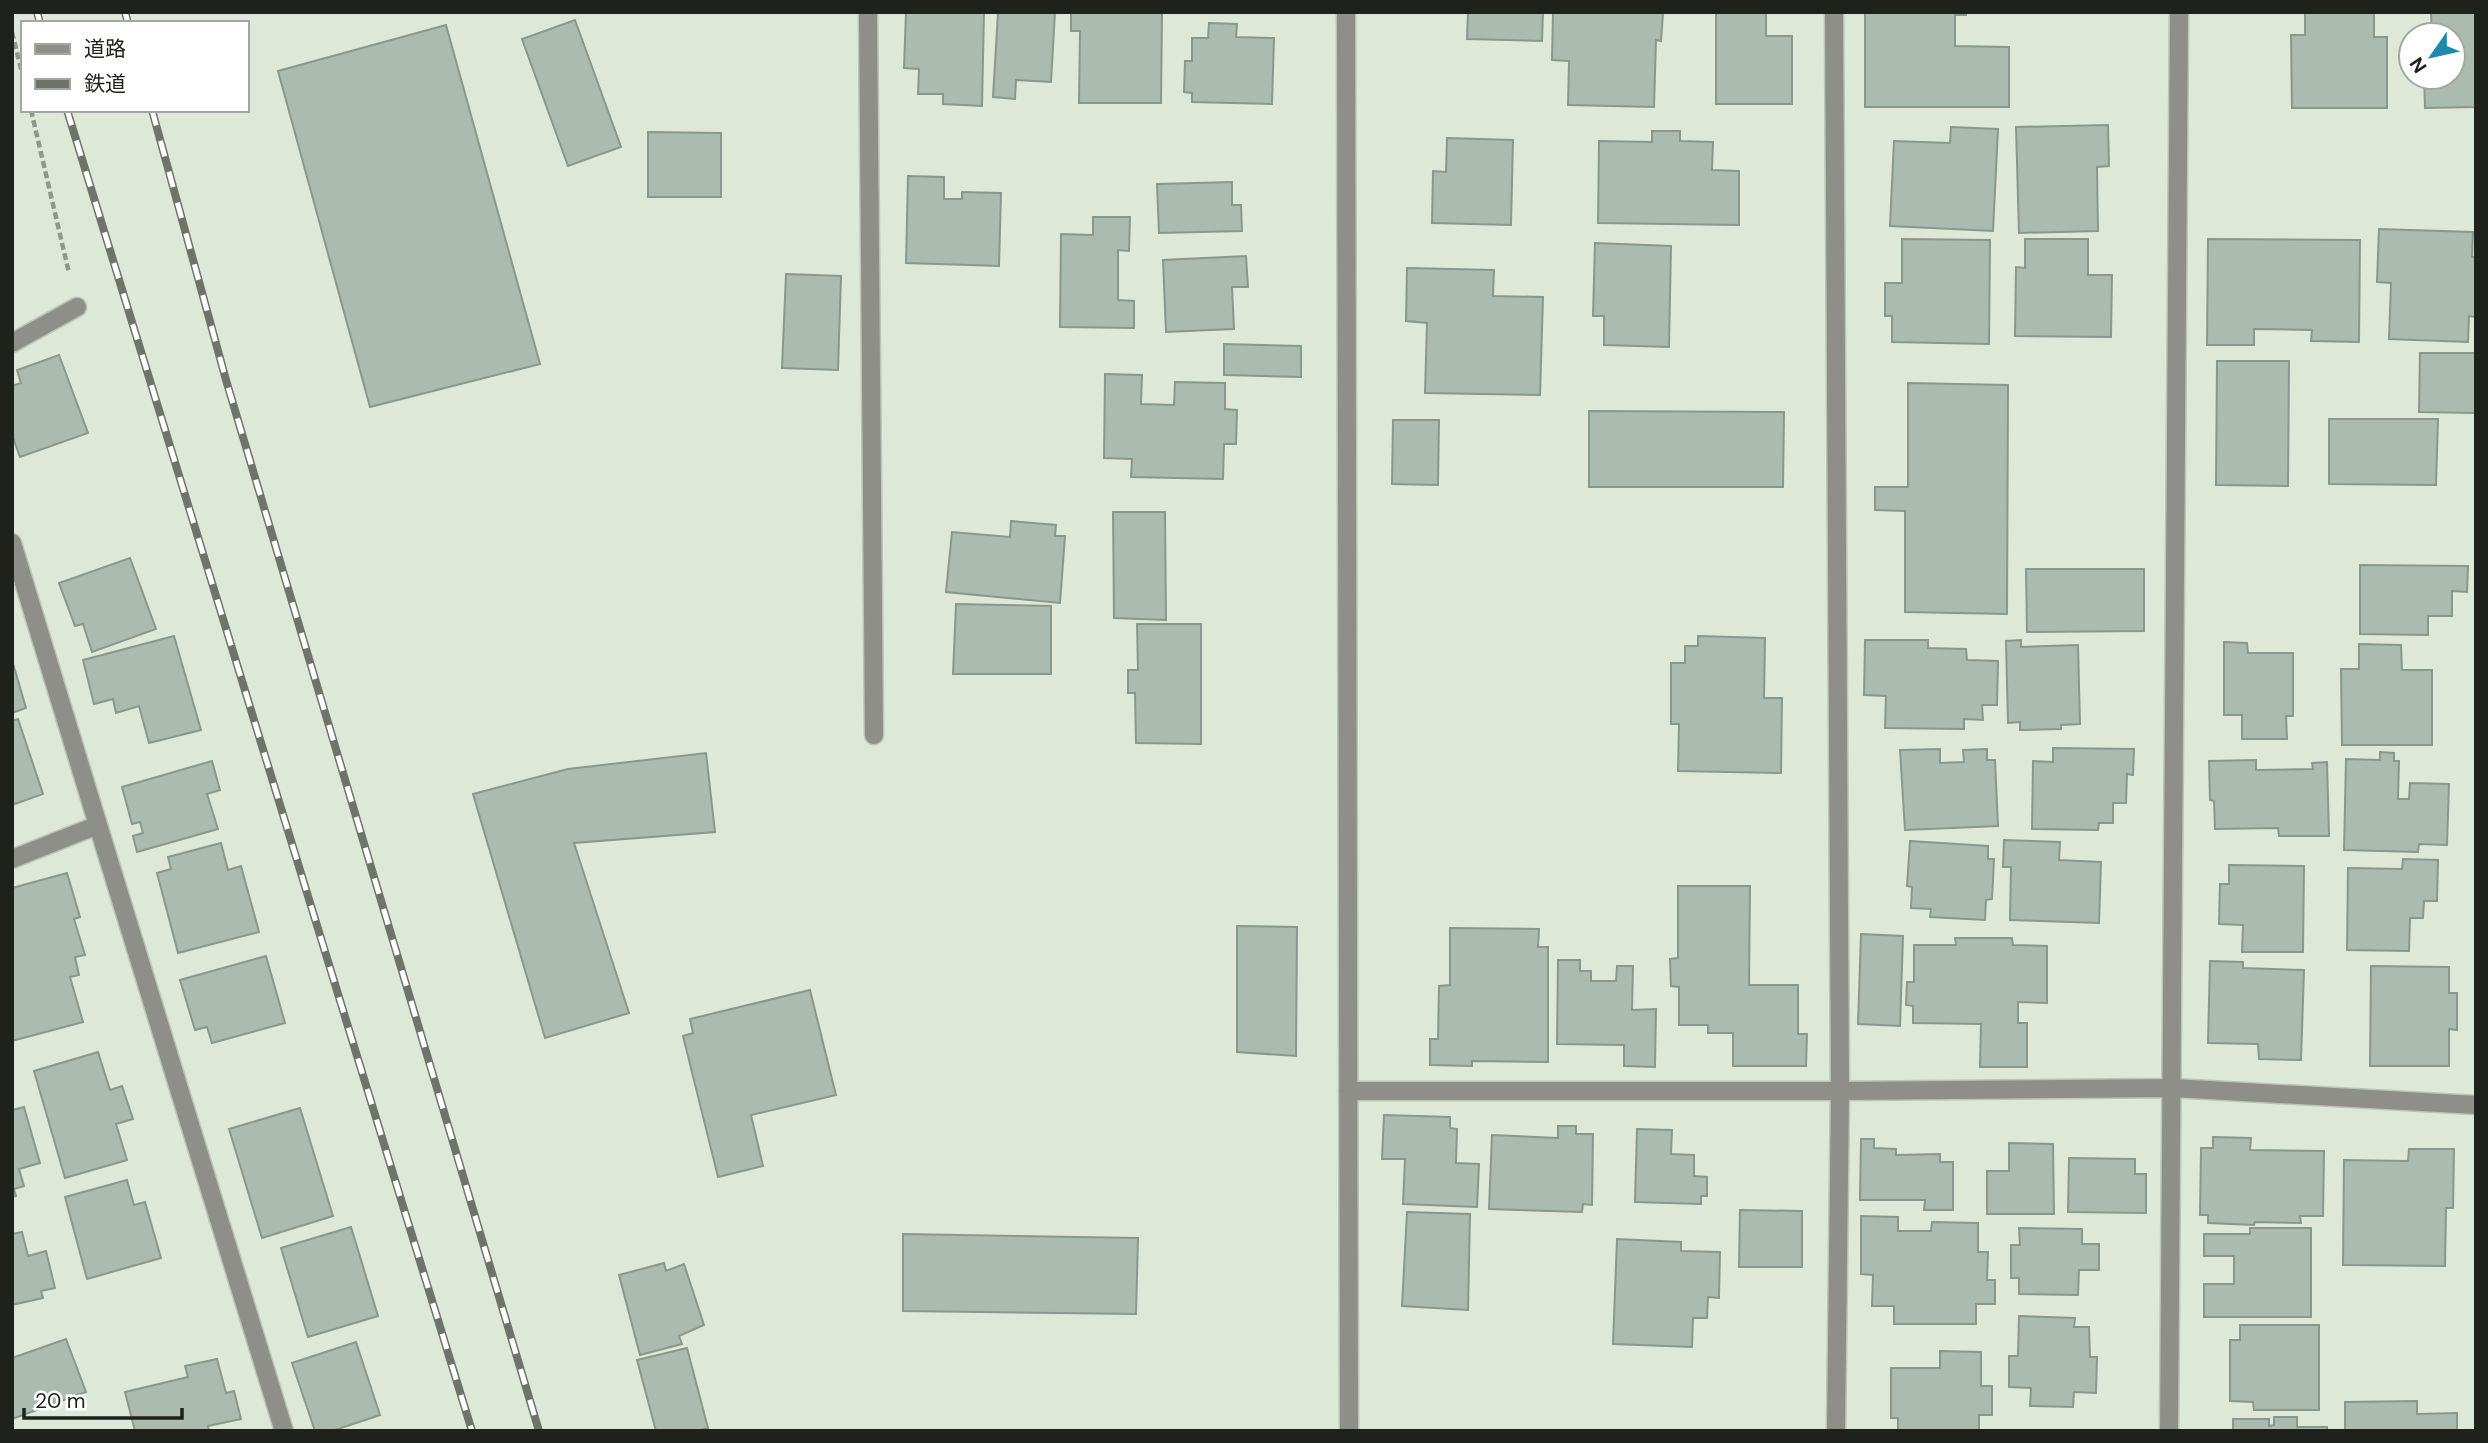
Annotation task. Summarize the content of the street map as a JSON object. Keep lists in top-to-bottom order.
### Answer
{
  "legend": ["道路", "鉄道"],
  "scale_bar": "20 m",
  "north": "bottom left"
}
